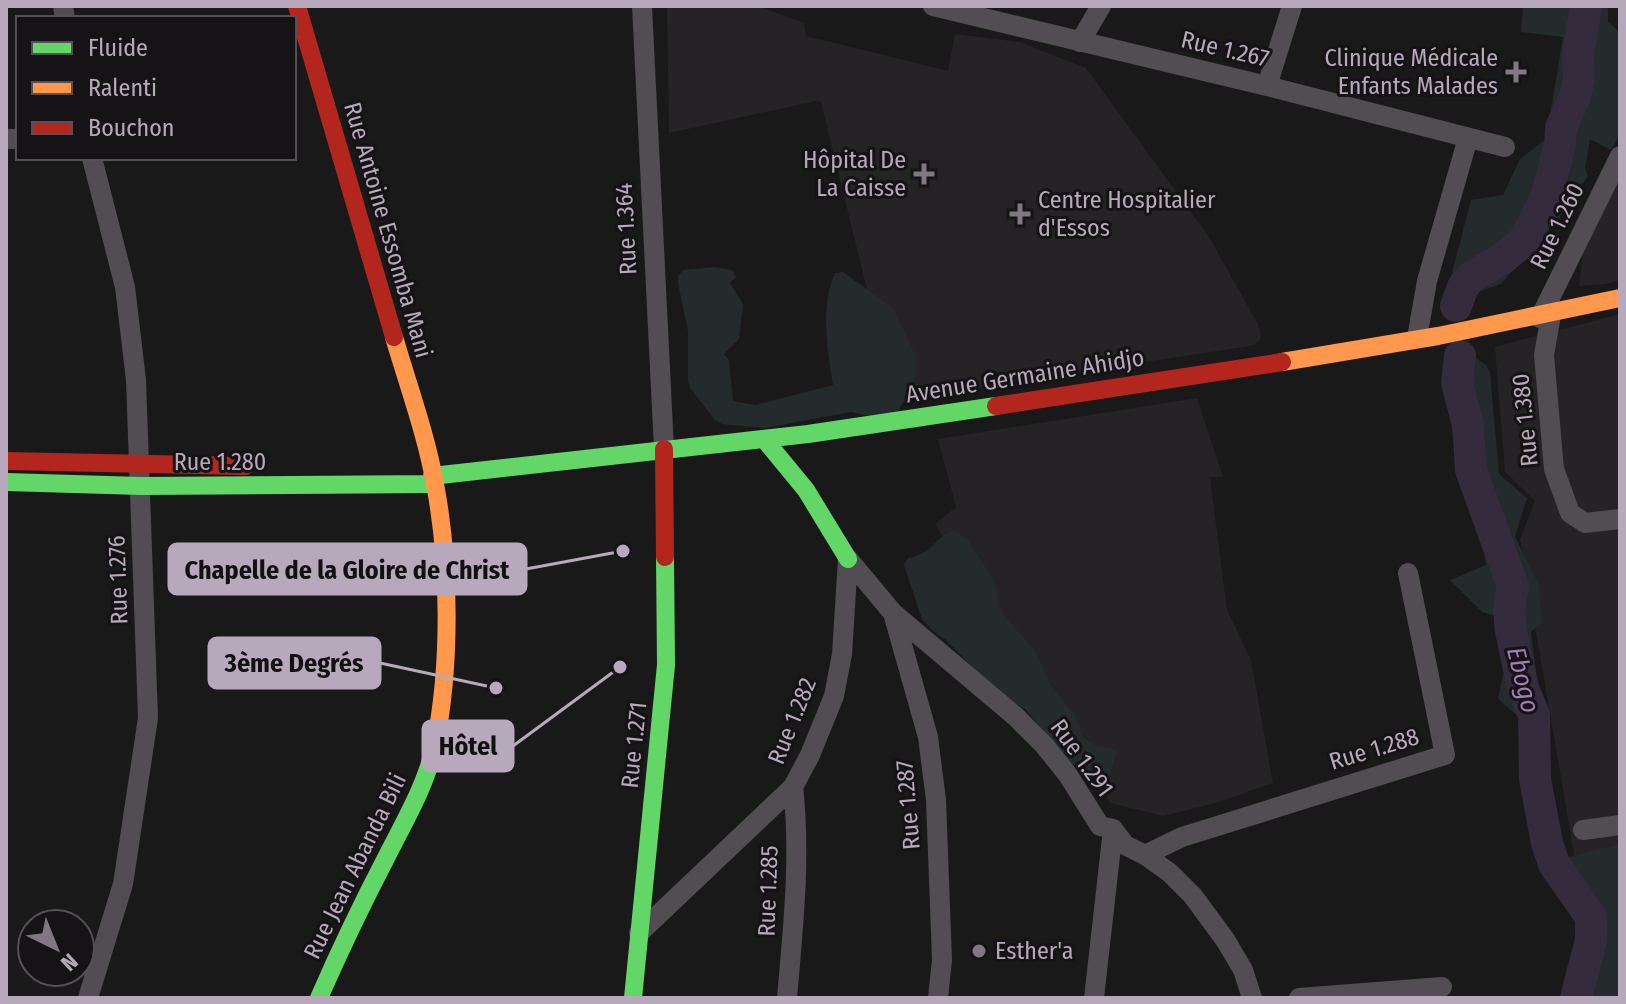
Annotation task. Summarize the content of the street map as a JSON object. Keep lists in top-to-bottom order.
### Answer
{
  "streets": {
    "main road": [
      "Rue Antoine Essomba Mani",
      "Avenue Germaine Ahidjo",
      "Rue 1.280",
      "Rue 1.271",
      "Rue Jean Abanda Bili"
    ],
    "street": [
      "Rue 1.267",
      "Rue 1.260",
      "Rue 1.364",
      "Rue 1.380",
      "Rue 1.276",
      "Rue 1.282",
      "Rue 1.288",
      "Rue 1.291",
      "Rue 1.287",
      "Rue 1.285"
    ]
  },
  "crossings": [
    ["Rue 1.260", "Avenue Germaine Ahidjo"],
    ["Rue 1.260", "Rue 1.380"],
    ["Rue 1.364", "Avenue Germaine Ahidjo"],
    ["Rue 1.364", "Rue 1.271"],
    ["Rue Antoine Essomba Mani", "Avenue Germaine Ahidjo"],
    ["Rue Antoine Essomba Mani", "Rue 1.280"],
    ["Rue Antoine Essomba Mani", "Rue Jean Abanda Bili"],
    ["Avenue Germaine Ahidjo", "Rue 1.380"],
    ["Avenue Germaine Ahidjo", "Rue 1.280"],
    ["Avenue Germaine Ahidjo", "Rue 1.271"],
    ["Avenue Germaine Ahidjo", "Rue Jean Abanda Bili"],
    ["Rue 1.280", "Rue 1.276"],
    ["Rue 1.280", "Rue Jean Abanda Bili"],
    ["Rue 1.282", "Rue 1.271"],
    ["Rue 1.282", "Rue 1.291"],
    ["Rue 1.282", "Rue 1.285"],
    ["Rue 1.288", "Rue 1.291"],
    ["Rue 1.291", "Rue 1.287"]
  ],
  "water": ["Ebogo"],
  "places": {
    "health": ["Clinique Médicale Enfants Malades", "Hôpital De La Caisse", "Centre Hospitalier d'Essos"],
    "other": [
      "Chapelle de la Gloire de Christ",
      "Hôtel",
      "3ème Degrés",
      "Esther'a"
    ]
  },
  "legend": ["Fluide", "Ralenti", "Bouchon"],
  "north": "bottom right"
}
